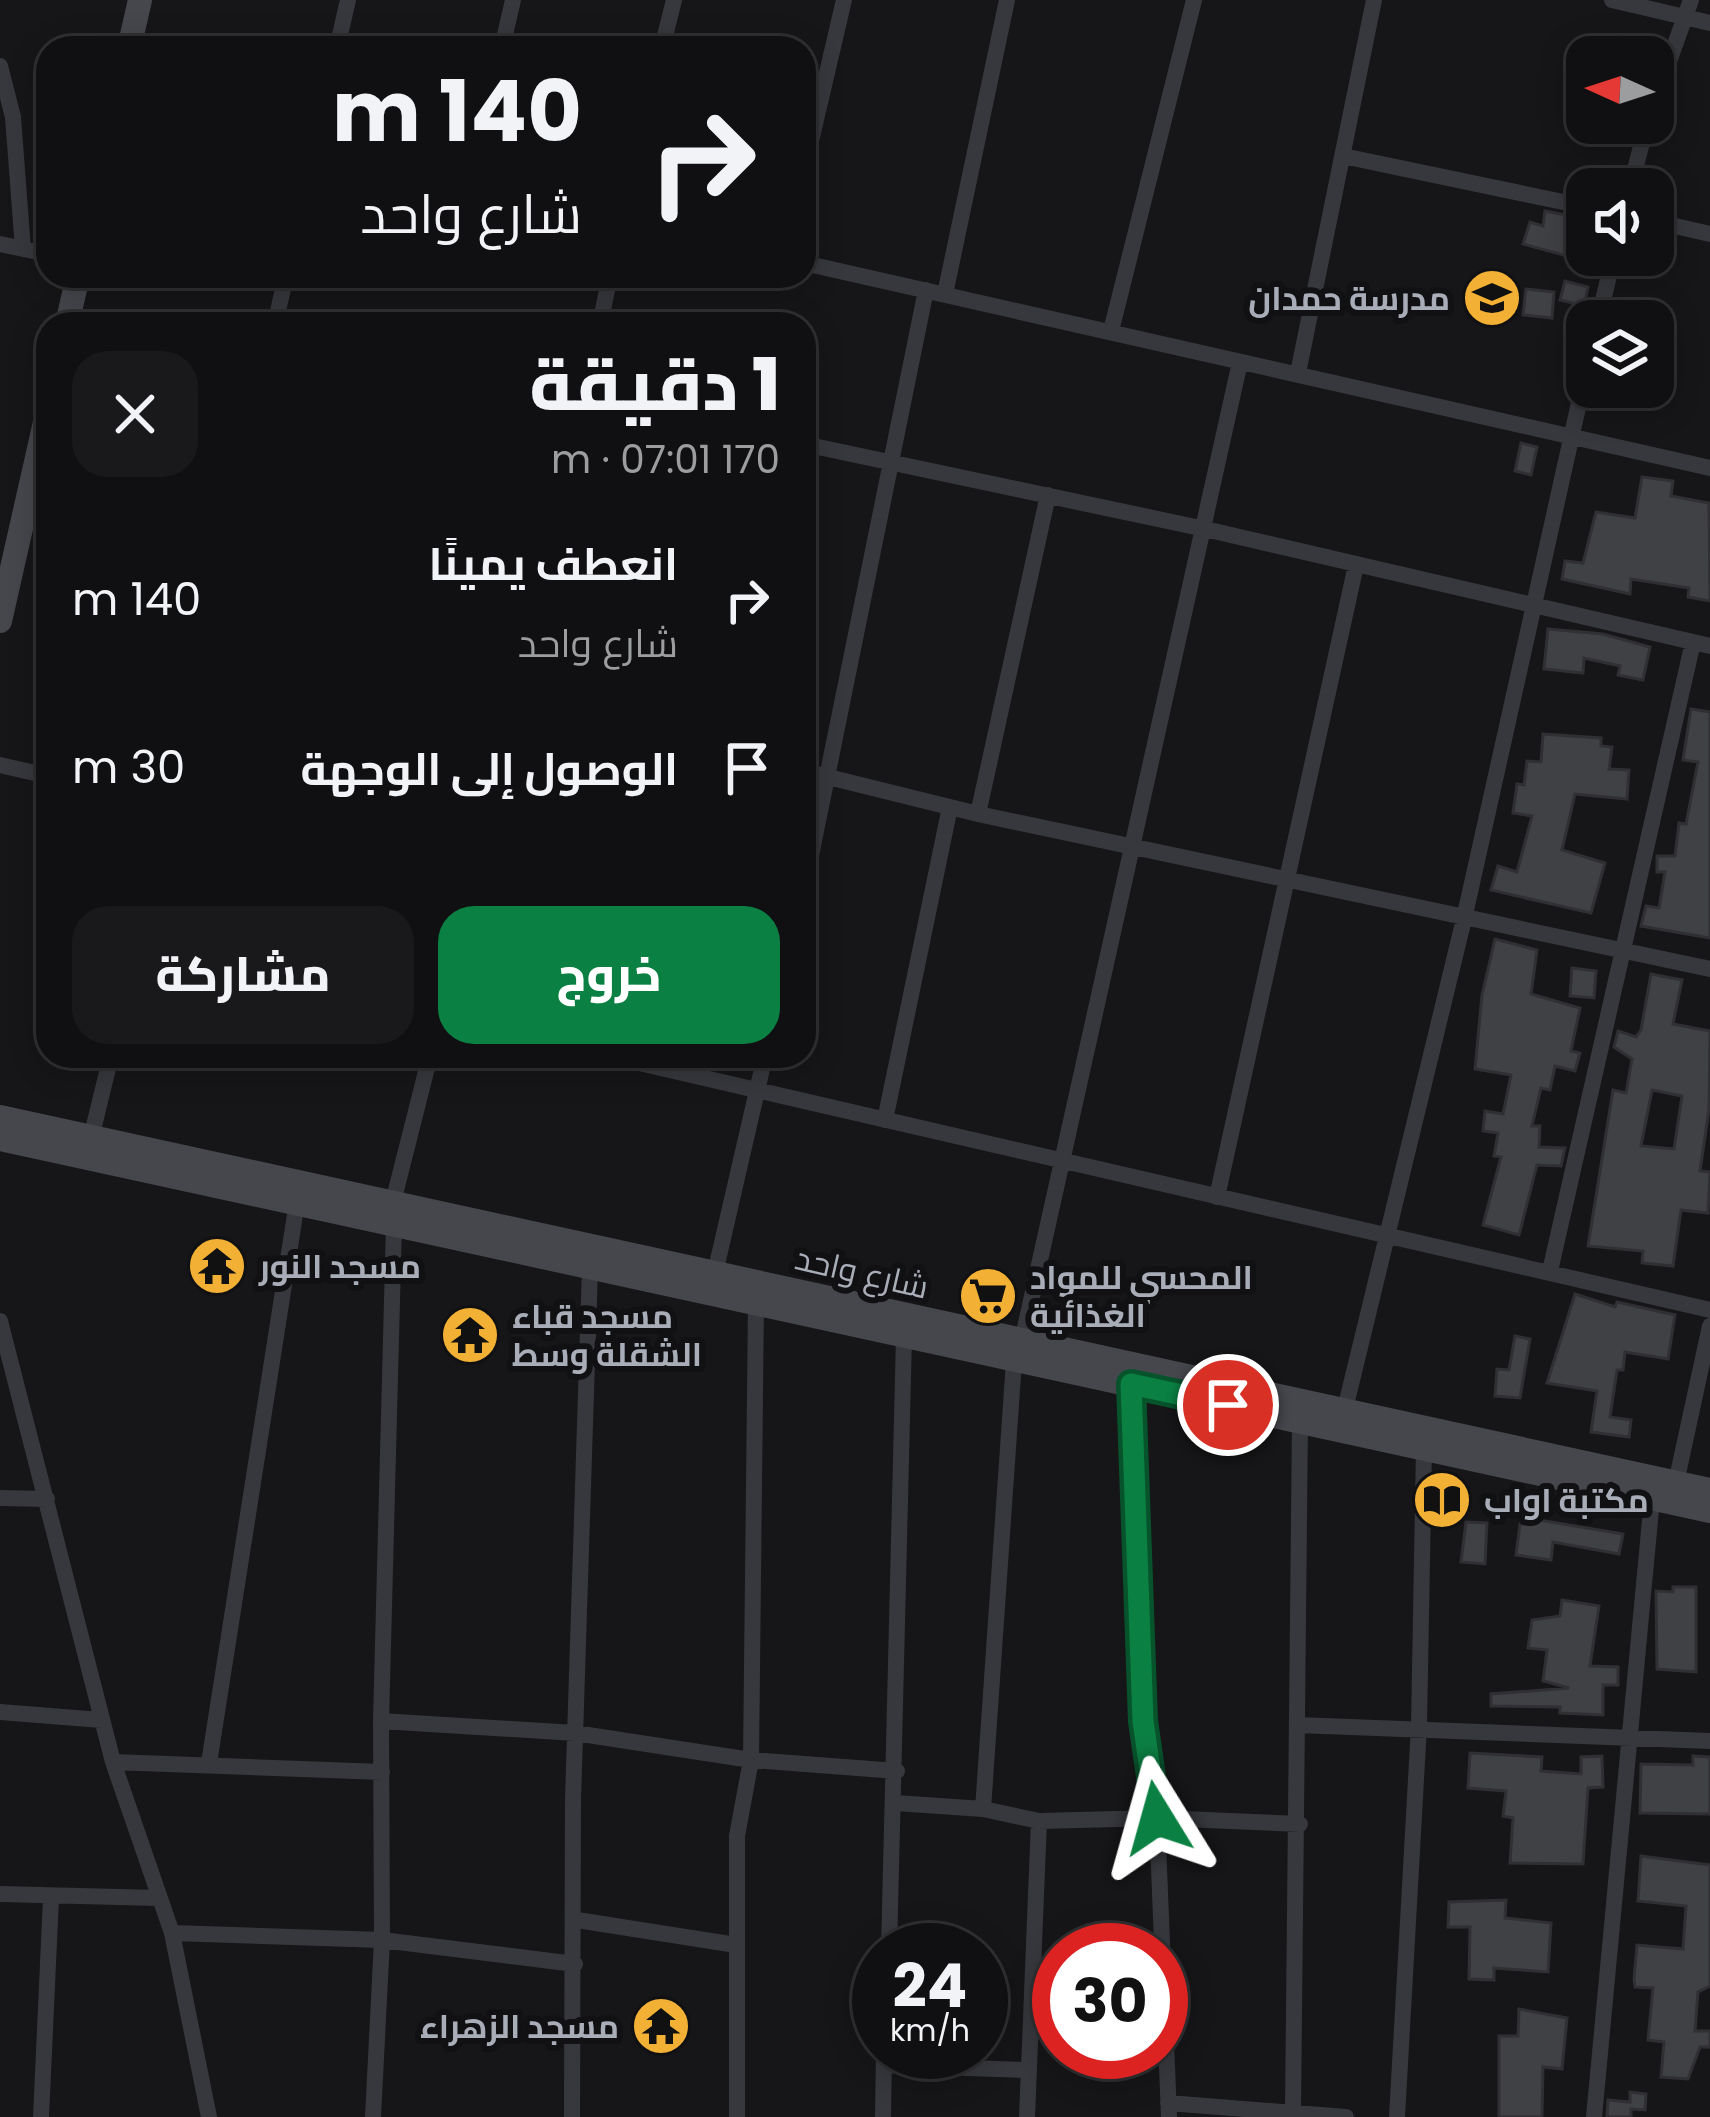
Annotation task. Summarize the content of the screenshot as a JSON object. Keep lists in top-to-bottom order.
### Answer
{
  "streets": {
    "street": ["شارع واحد"]
  },
  "places": {
    "school or university": ["مدرسة حمدان"],
    "temple": ["مسجد النور", "مسجد قباء الشقلة وسط", "مسجد الزهراء"],
    "supermarket": ["المحسي للمواد الغذائية"],
    "library": ["مكتبة اواب"]
  },
  "north": "left",
  "page": {
    "turn": ["140 m", "شارع واحد"],
    "heading": ["1 دقيقة", "170 m · 07:01"],
    "list": [
      {
        "name": "انعطف يمينًا",
        "note": "شارع واحد",
        "value": "140 m"
      },
      {
        "name": "الوصول إلى الوجهة",
        "value": "30 m"
      }
    ],
    "buttons": ["خروج", "مشاركة"],
    "speed": "24 km/h",
    "limit": "30"
  }
}
